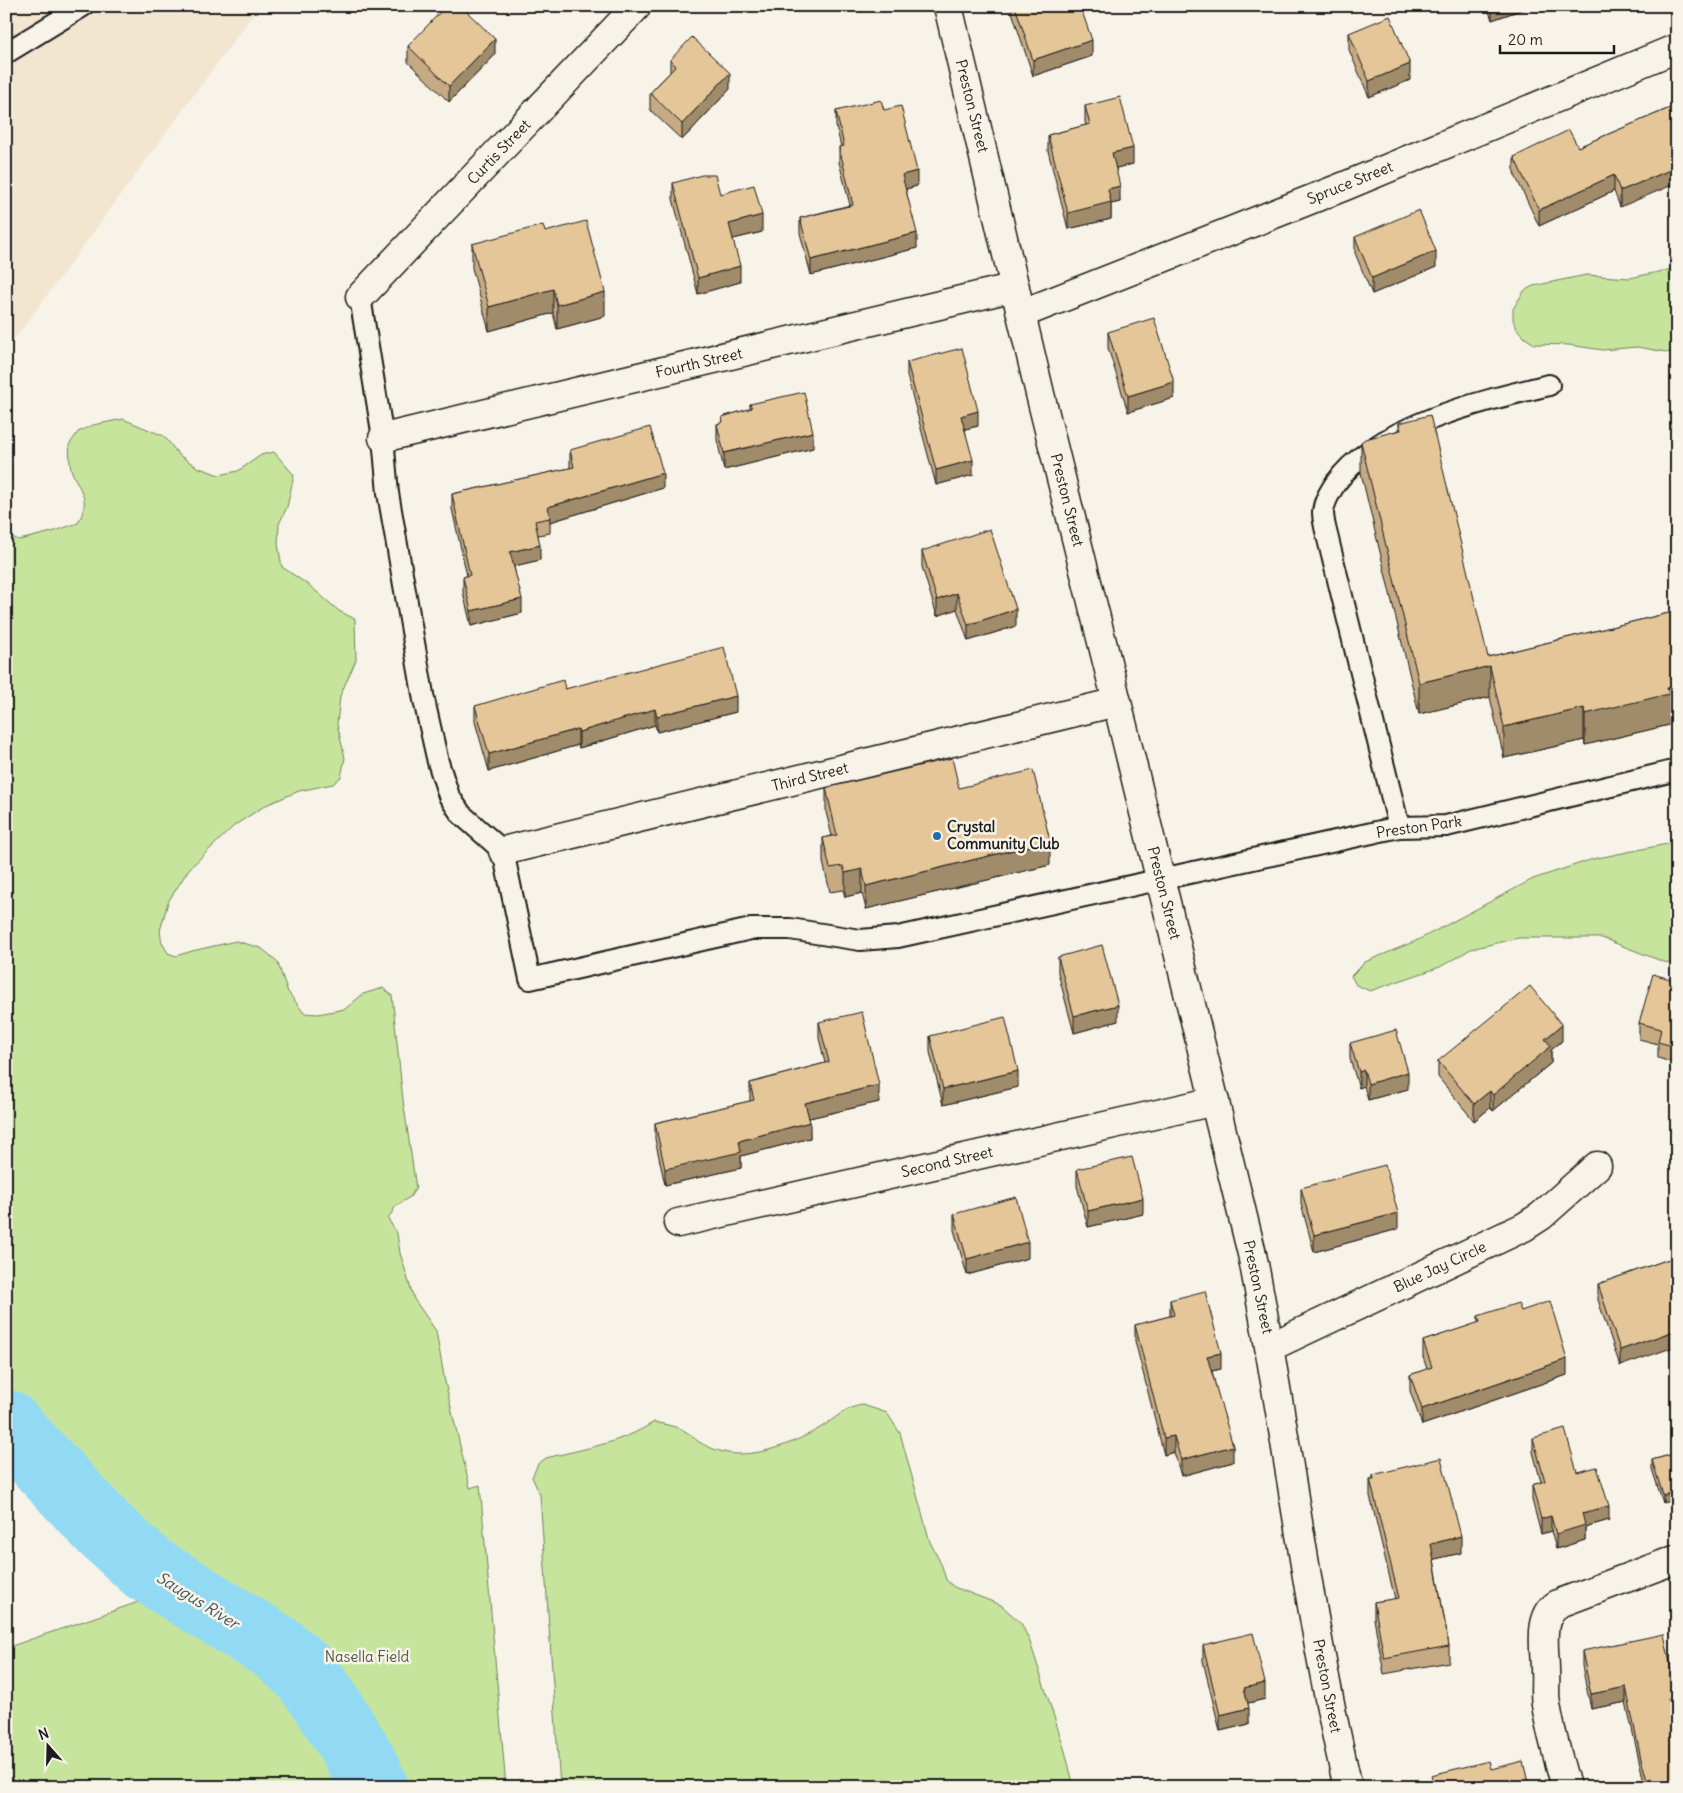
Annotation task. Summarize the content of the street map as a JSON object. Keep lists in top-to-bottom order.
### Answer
{
  "streets": {
    "street": [
      "Preston Street",
      "Curtis Street",
      "Spruce Street",
      "Fourth Street",
      "Third Street",
      "Second Street",
      "Blue Jay Circle"
    ],
    "lane": ["Preston Park"]
  },
  "crossings": [
    ["Preston Street", "Spruce Street"],
    ["Preston Street", "Fourth Street"],
    ["Preston Street", "Third Street"],
    ["Preston Street", "Preston Park"],
    ["Preston Street", "Second Street"],
    ["Preston Street", "Blue Jay Circle"],
    ["Third Street", "Preston Park"]
  ],
  "water": ["Saugus River"],
  "parks": ["Nasella Field"],
  "places": ["Crystal Community Club"],
  "scale_bar": "20 m",
  "north": "top"
}
